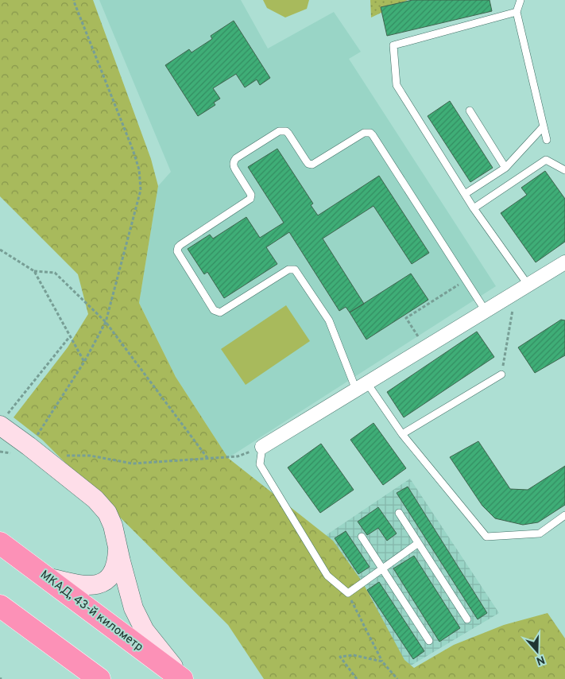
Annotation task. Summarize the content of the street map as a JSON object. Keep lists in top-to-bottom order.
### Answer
{
  "streets": {
    "highway": ["МКАД, 43-й километр"]
  },
  "north": "bottom"
}
